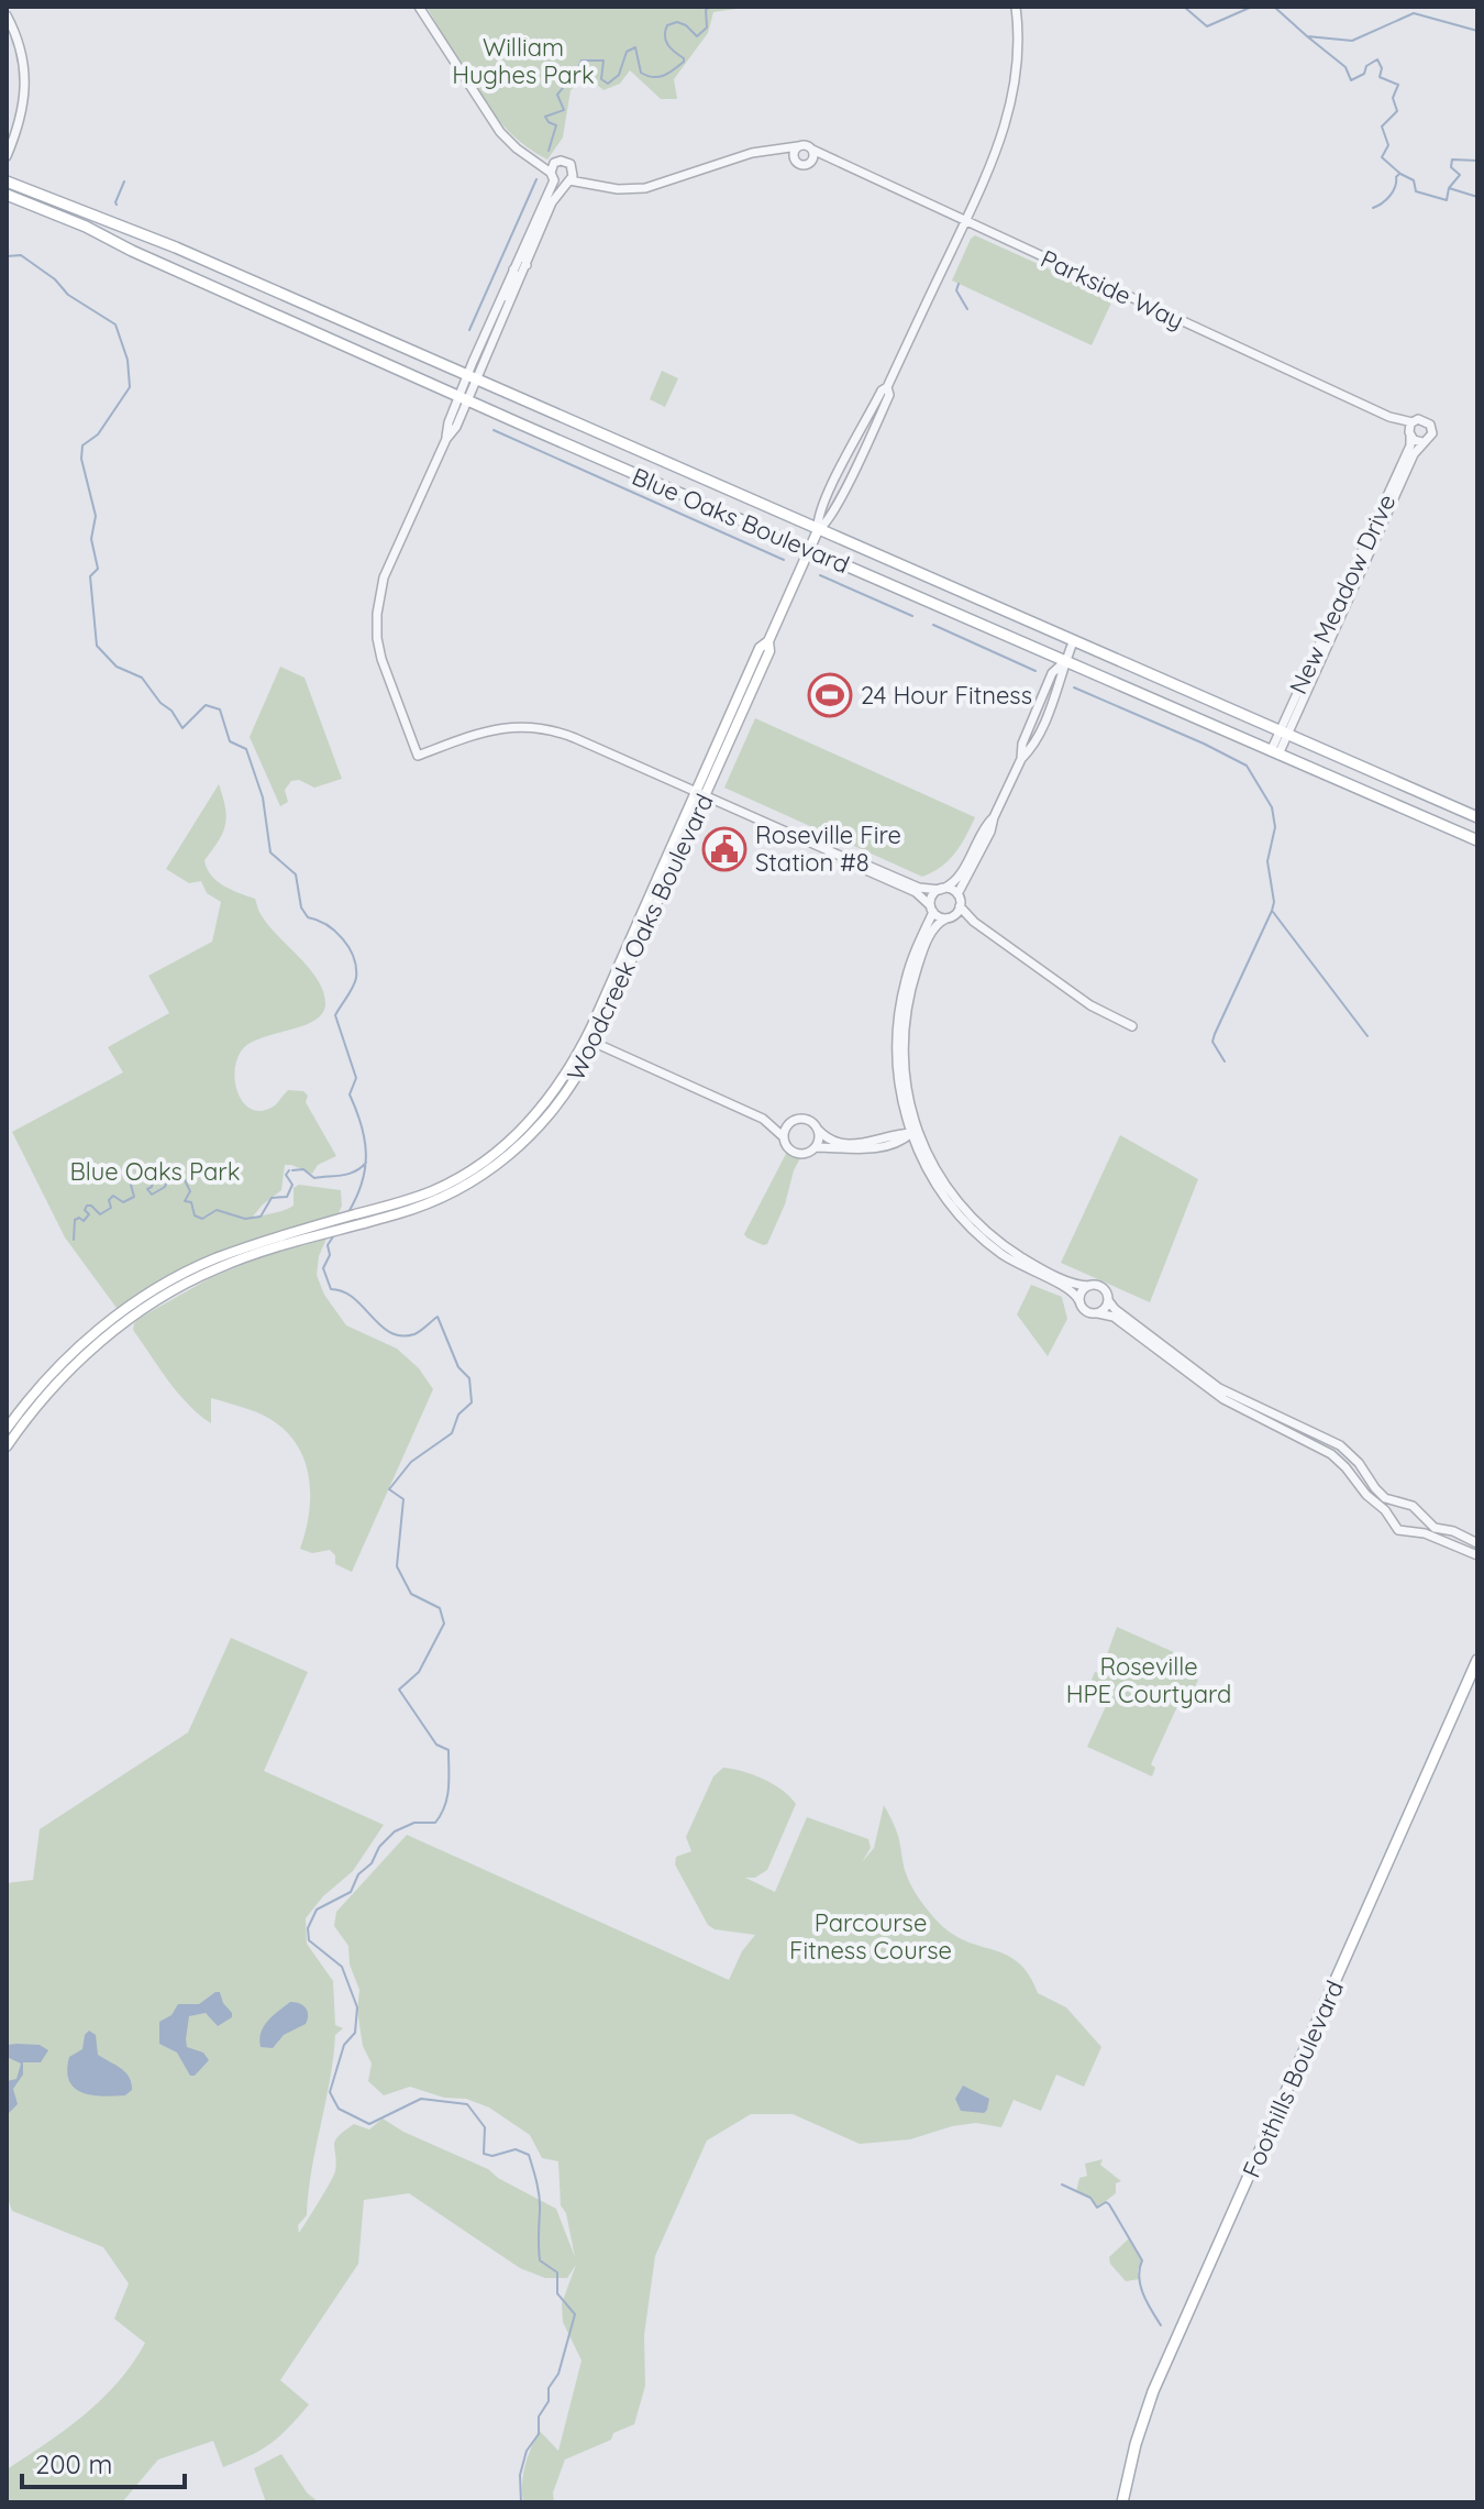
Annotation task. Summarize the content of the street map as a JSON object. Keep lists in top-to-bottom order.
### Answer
{
  "streets": {
    "main road": ["Blue Oaks Boulevard", "Woodcreek Oaks Boulevard", "Foothills Boulevard"],
    "street": ["Parkside Way", "New Meadow Drive"]
  },
  "crossings": [
    ["Parkside Way", "New Meadow Drive"],
    ["Parkside Way", "Woodcreek Oaks Boulevard"],
    ["Blue Oaks Boulevard", "New Meadow Drive"],
    ["Blue Oaks Boulevard", "Woodcreek Oaks Boulevard"]
  ],
  "parks": [
    "William Hughes Park",
    "Blue Oaks Park",
    "Roseville HPE Courtyard",
    "Parcourse Fitness Course"
  ],
  "places": {
    "sports": ["24 Hour Fitness"],
    "public building": ["Roseville Fire Station #8"]
  },
  "scale_bar": "200 m"
}
